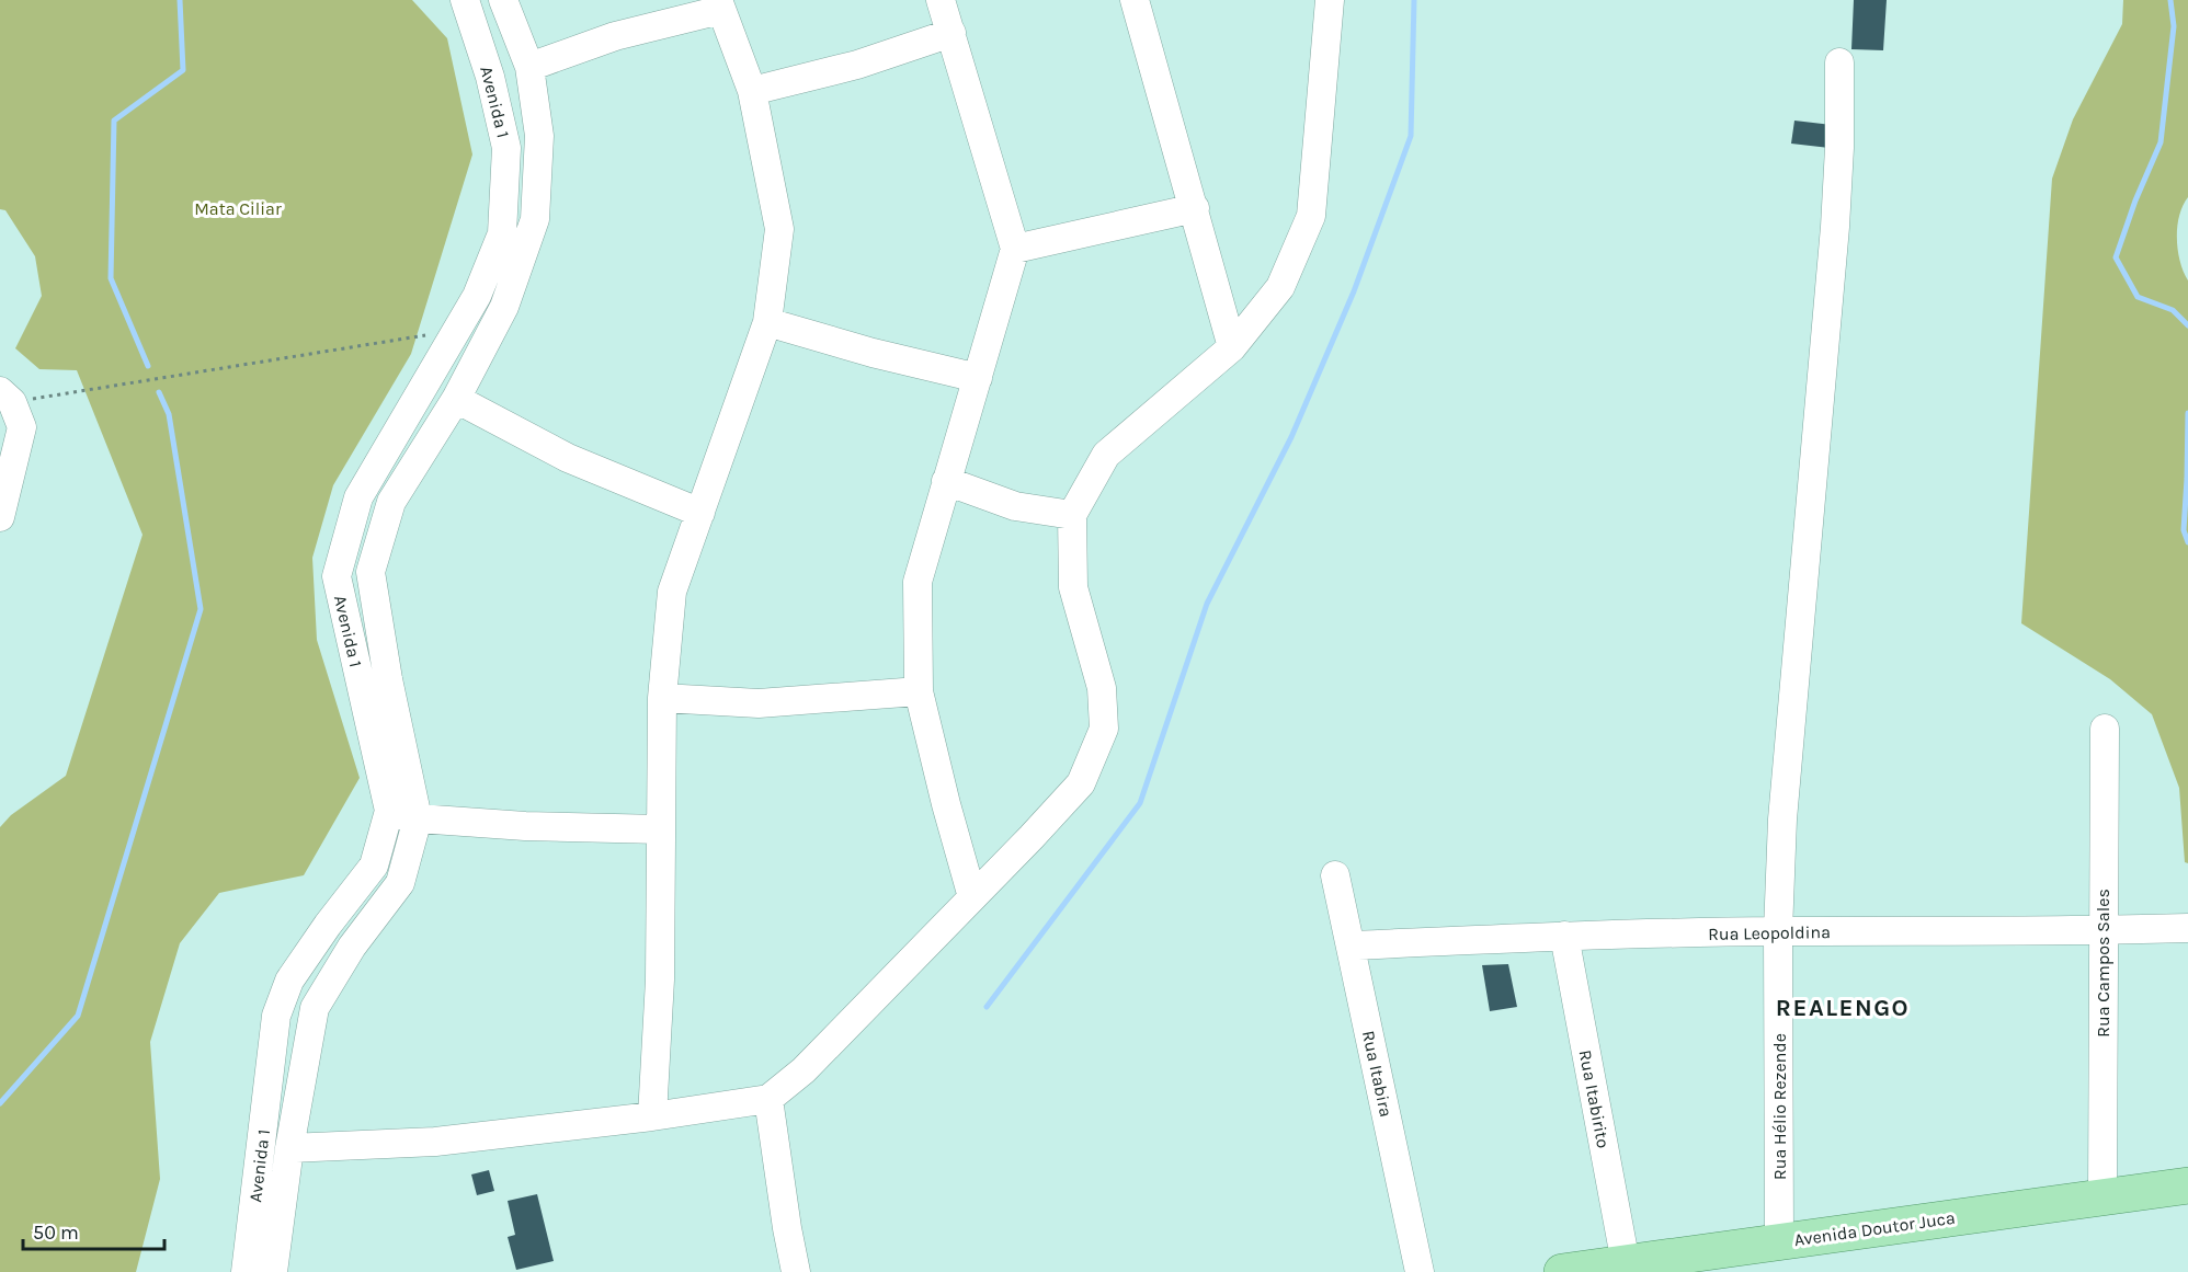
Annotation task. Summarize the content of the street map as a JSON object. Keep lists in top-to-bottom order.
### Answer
{
  "streets": {
    "main road": ["Avenida Doutor Juca"],
    "street": [
      "Avenida 1",
      "Rua Leopoldina",
      "Rua Campos Sales",
      "Rua Itabira",
      "Rua Itabirito",
      "Rua Hélio Rezende"
    ]
  },
  "crossings": [
    ["Rua Leopoldina", "Rua Campos Sales"],
    ["Rua Leopoldina", "Rua Itabira"],
    ["Rua Leopoldina", "Rua Itabirito"],
    ["Rua Leopoldina", "Rua Hélio Rezende"],
    ["Rua Campos Sales", "Avenida Doutor Juca"],
    ["Rua Itabirito", "Avenida Doutor Juca"],
    ["Rua Hélio Rezende", "Avenida Doutor Juca"]
  ],
  "districts": ["REALENGO"],
  "parks": ["Mata Ciliar"],
  "scale_bar": "50 m"
}
